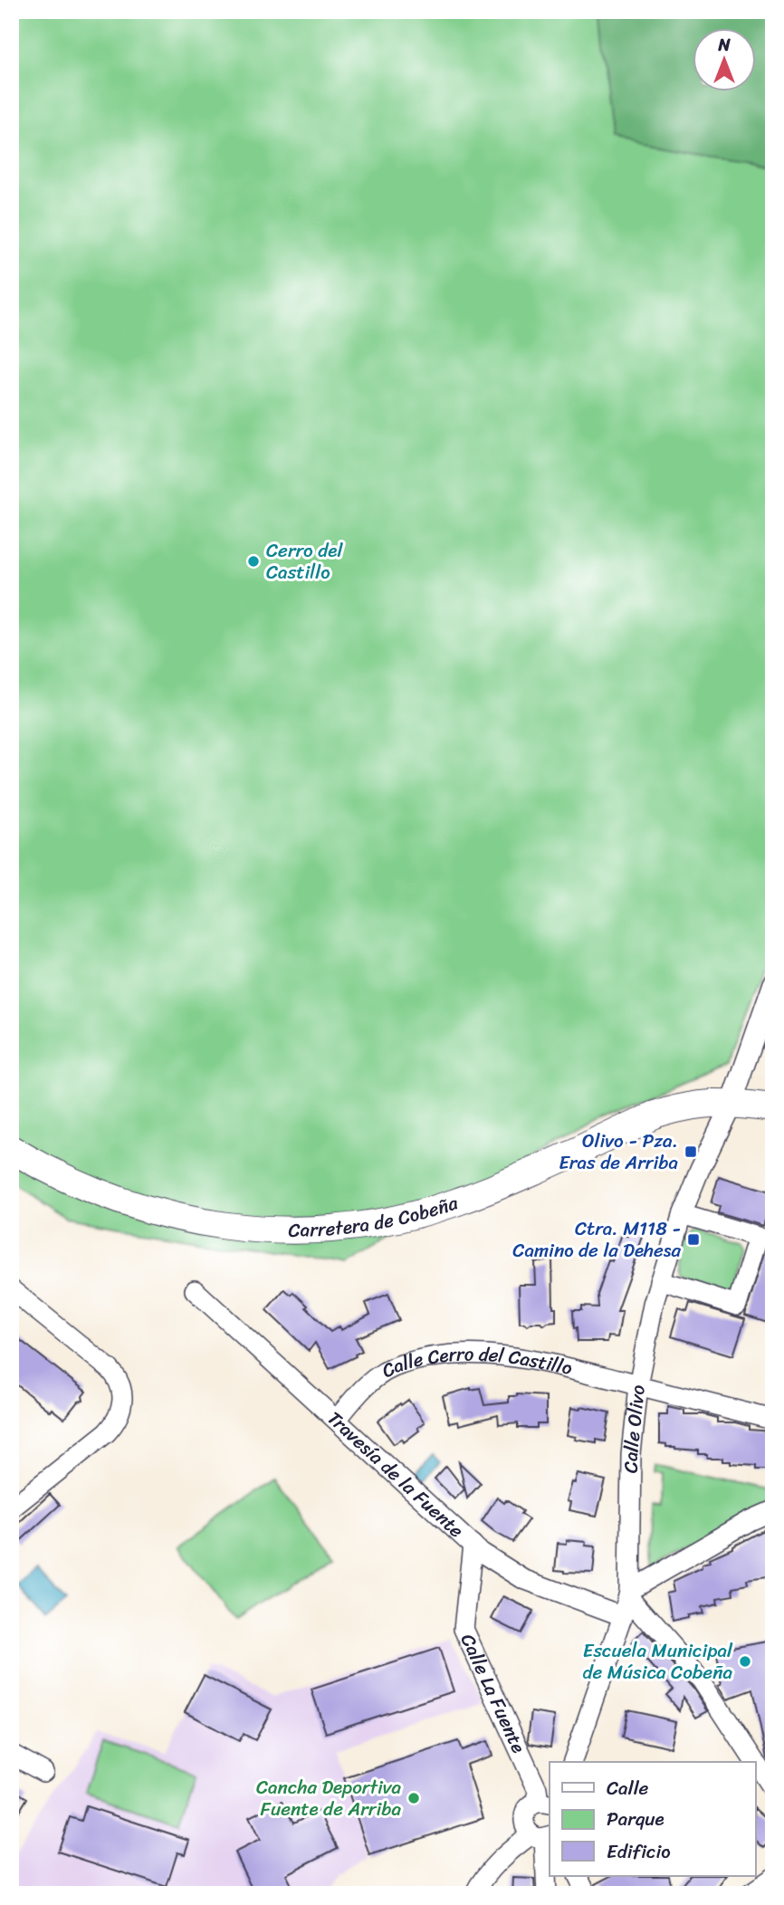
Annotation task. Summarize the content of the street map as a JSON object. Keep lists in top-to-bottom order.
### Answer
{
  "streets": {
    "street": [
      "Carretera de Cobeña",
      "Calle Cerro del Castillo",
      "Calle Olivo",
      "Travesía de la Fuente",
      "Calle La Fuente"
    ]
  },
  "crossings": [
    ["Carretera de Cobeña", "Calle Olivo"],
    ["Calle Cerro del Castillo", "Calle Olivo"],
    ["Calle Cerro del Castillo", "Travesía de la Fuente"],
    ["Calle Olivo", "Travesía de la Fuente"],
    ["Travesía de la Fuente", "Calle La Fuente"]
  ],
  "places": {
    "other": ["Cerro del Castillo", "Escuela Municipal de Música Cobeña", "Cancha Deportiva Fuente de Arriba"],
    "transit": ["Olivo - Pza. Eras de Arriba", "Ctra. M118 - Camino de la Dehesa"]
  },
  "legend": ["Calle", "Parque", "Edificio"],
  "north": "top"
}
